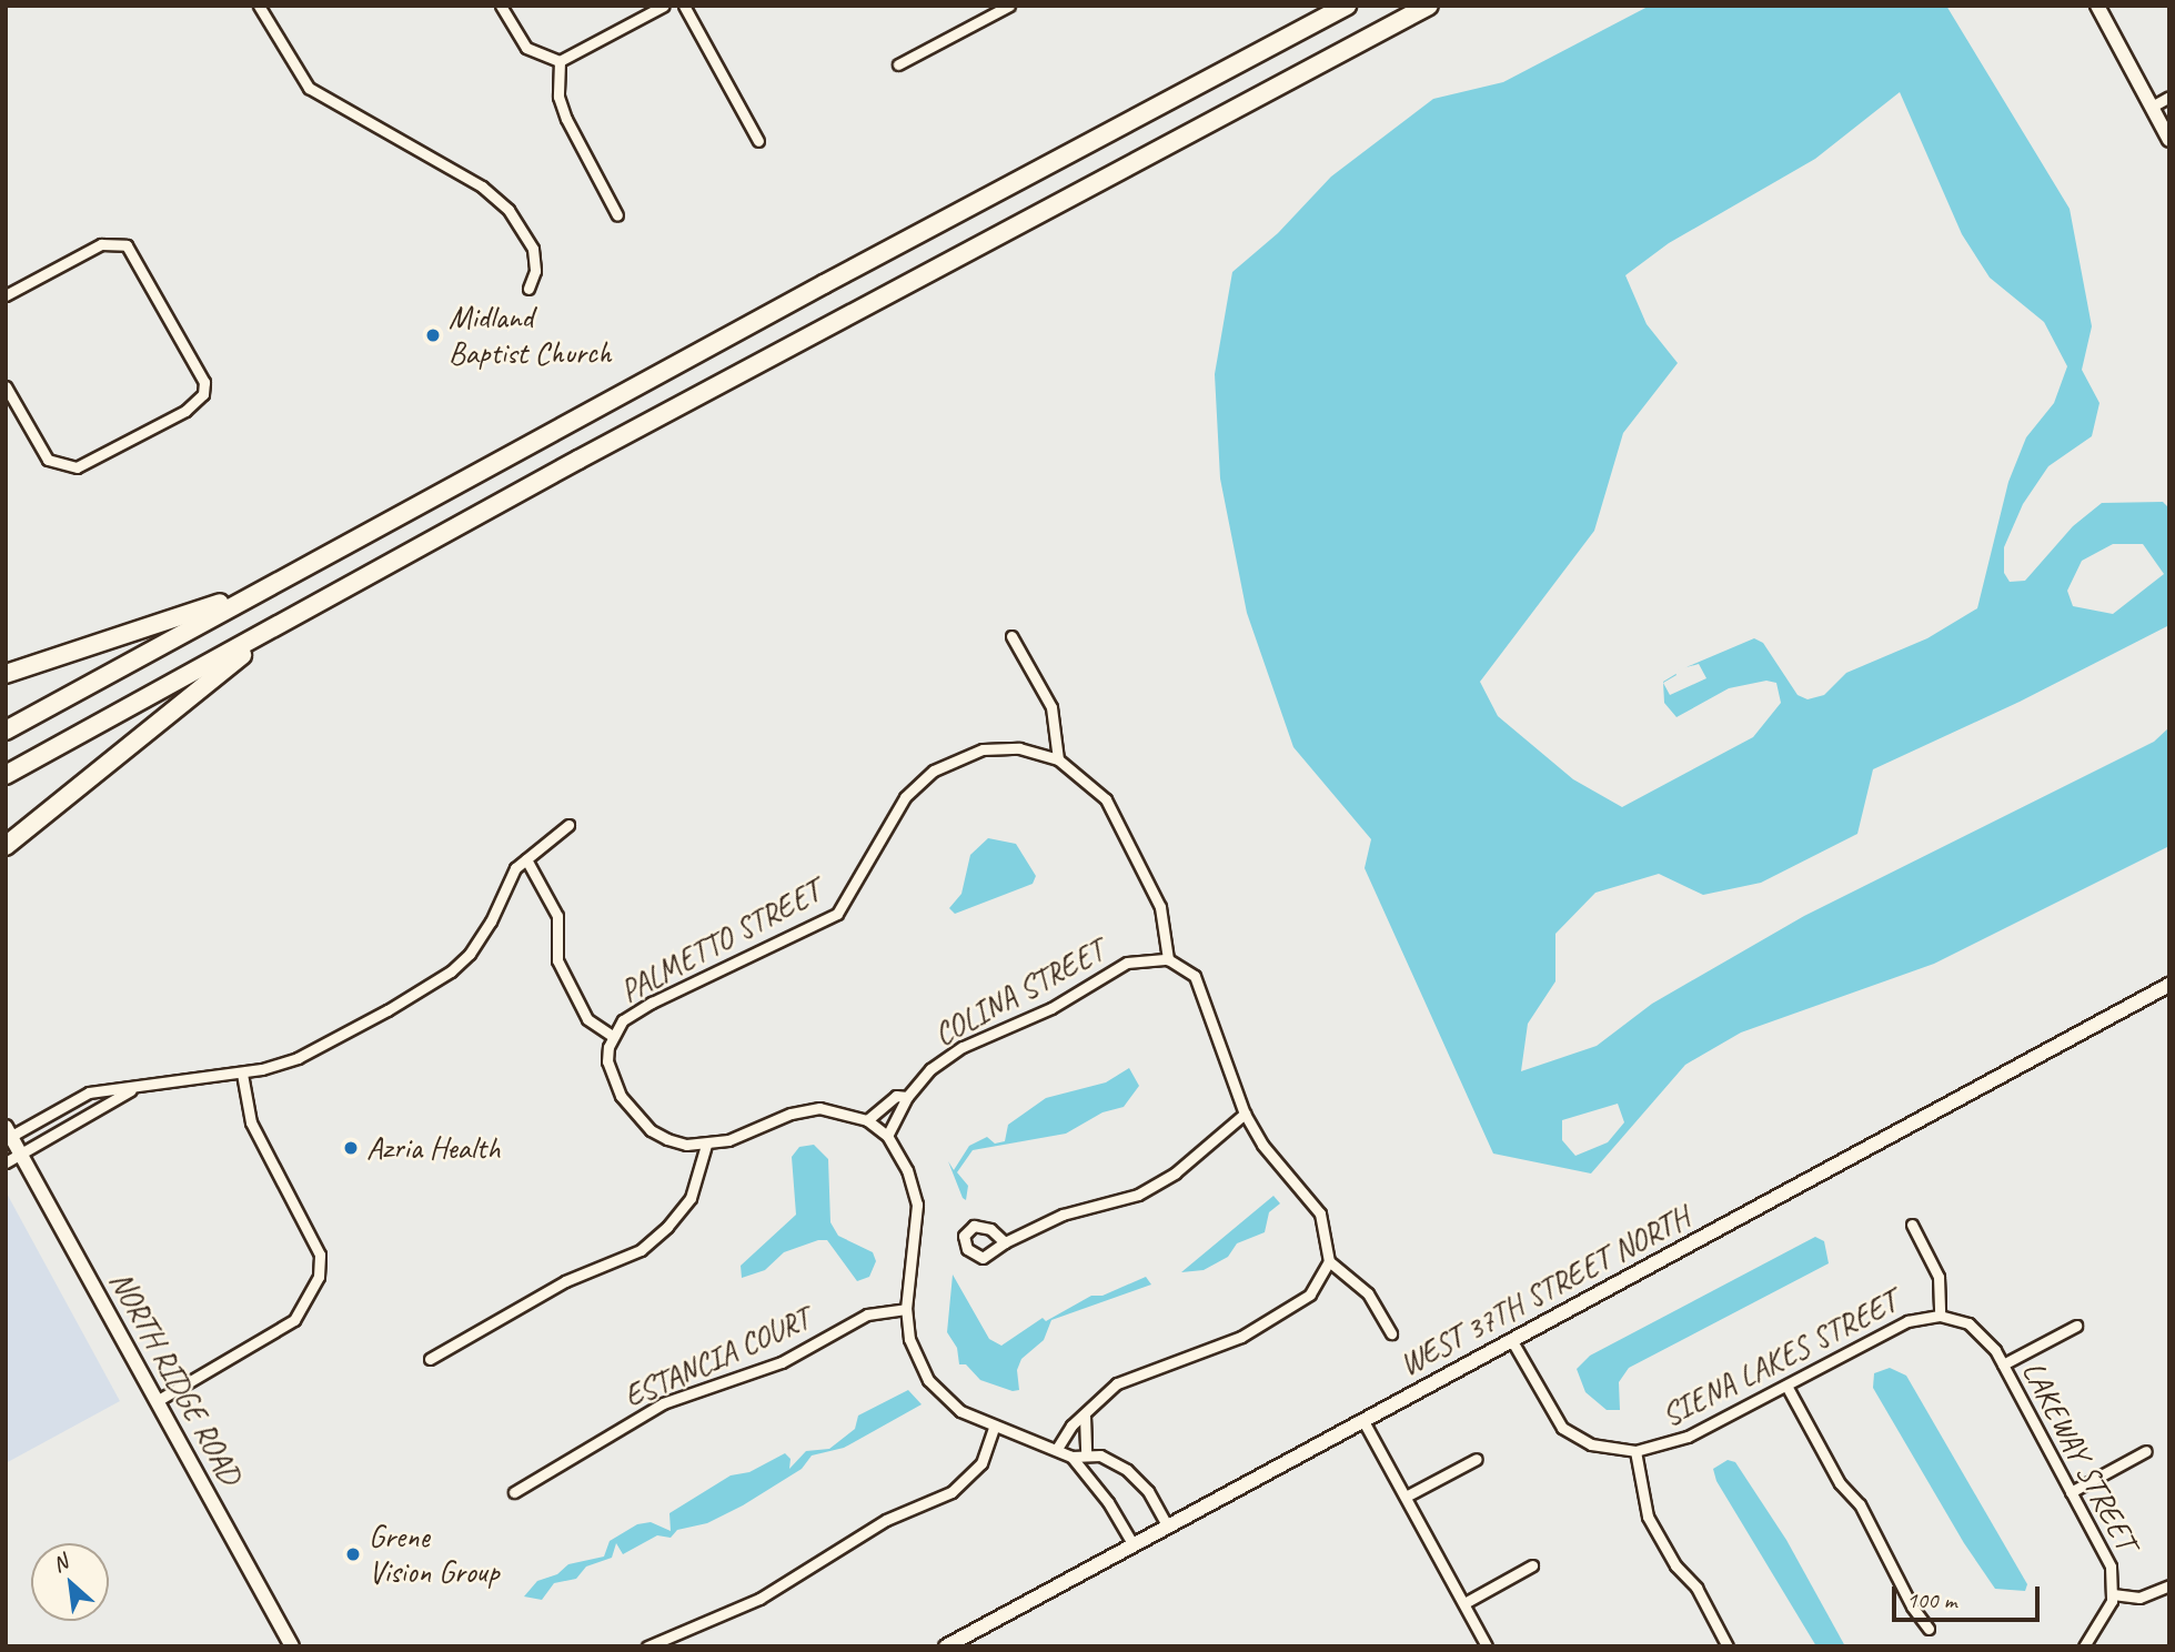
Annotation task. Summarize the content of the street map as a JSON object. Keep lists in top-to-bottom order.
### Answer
{
  "streets": {
    "street": [
      "PALMETTO STREET",
      "COLINA STREET",
      "WEST 37TH STREET NORTH",
      "ESTANCIA COURT",
      "SIENA LAKES STREET",
      "NORTH RIDGE ROAD",
      "LAKEWAY STREET"
    ]
  },
  "crossings": [
    ["WEST 37TH STREET NORTH", "SIENA LAKES STREET"],
    ["SIENA LAKES STREET", "LAKEWAY STREET"]
  ],
  "places": ["Midland Baptist Church", "Azria Health", "Grene Vision Group"],
  "scale_bar": "100 m",
  "north": "top left"
}
